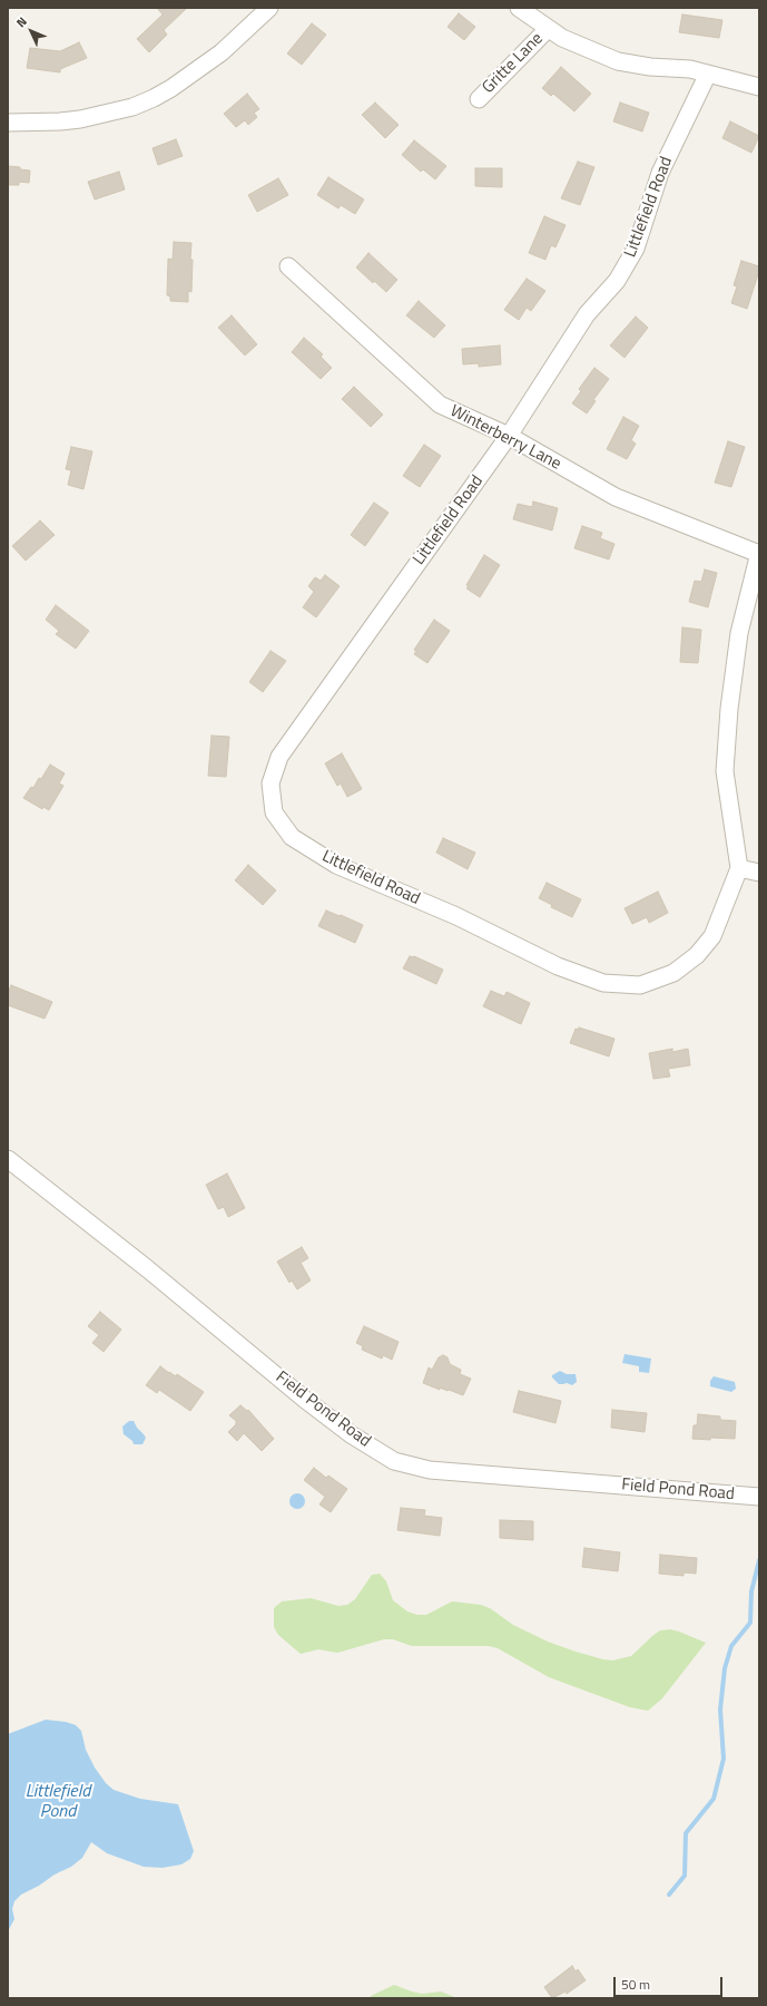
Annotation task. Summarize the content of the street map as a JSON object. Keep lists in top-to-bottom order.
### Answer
{
  "streets": {
    "street": [
      "Gritte Lane",
      "Littlefield Road",
      "Winterberry Lane",
      "Field Pond Road"
    ]
  },
  "crossings": [
    ["Littlefield Road", "Winterberry Lane"]
  ],
  "water": ["Littlefield Pond"],
  "scale_bar": "50 m",
  "north": "top left"
}
